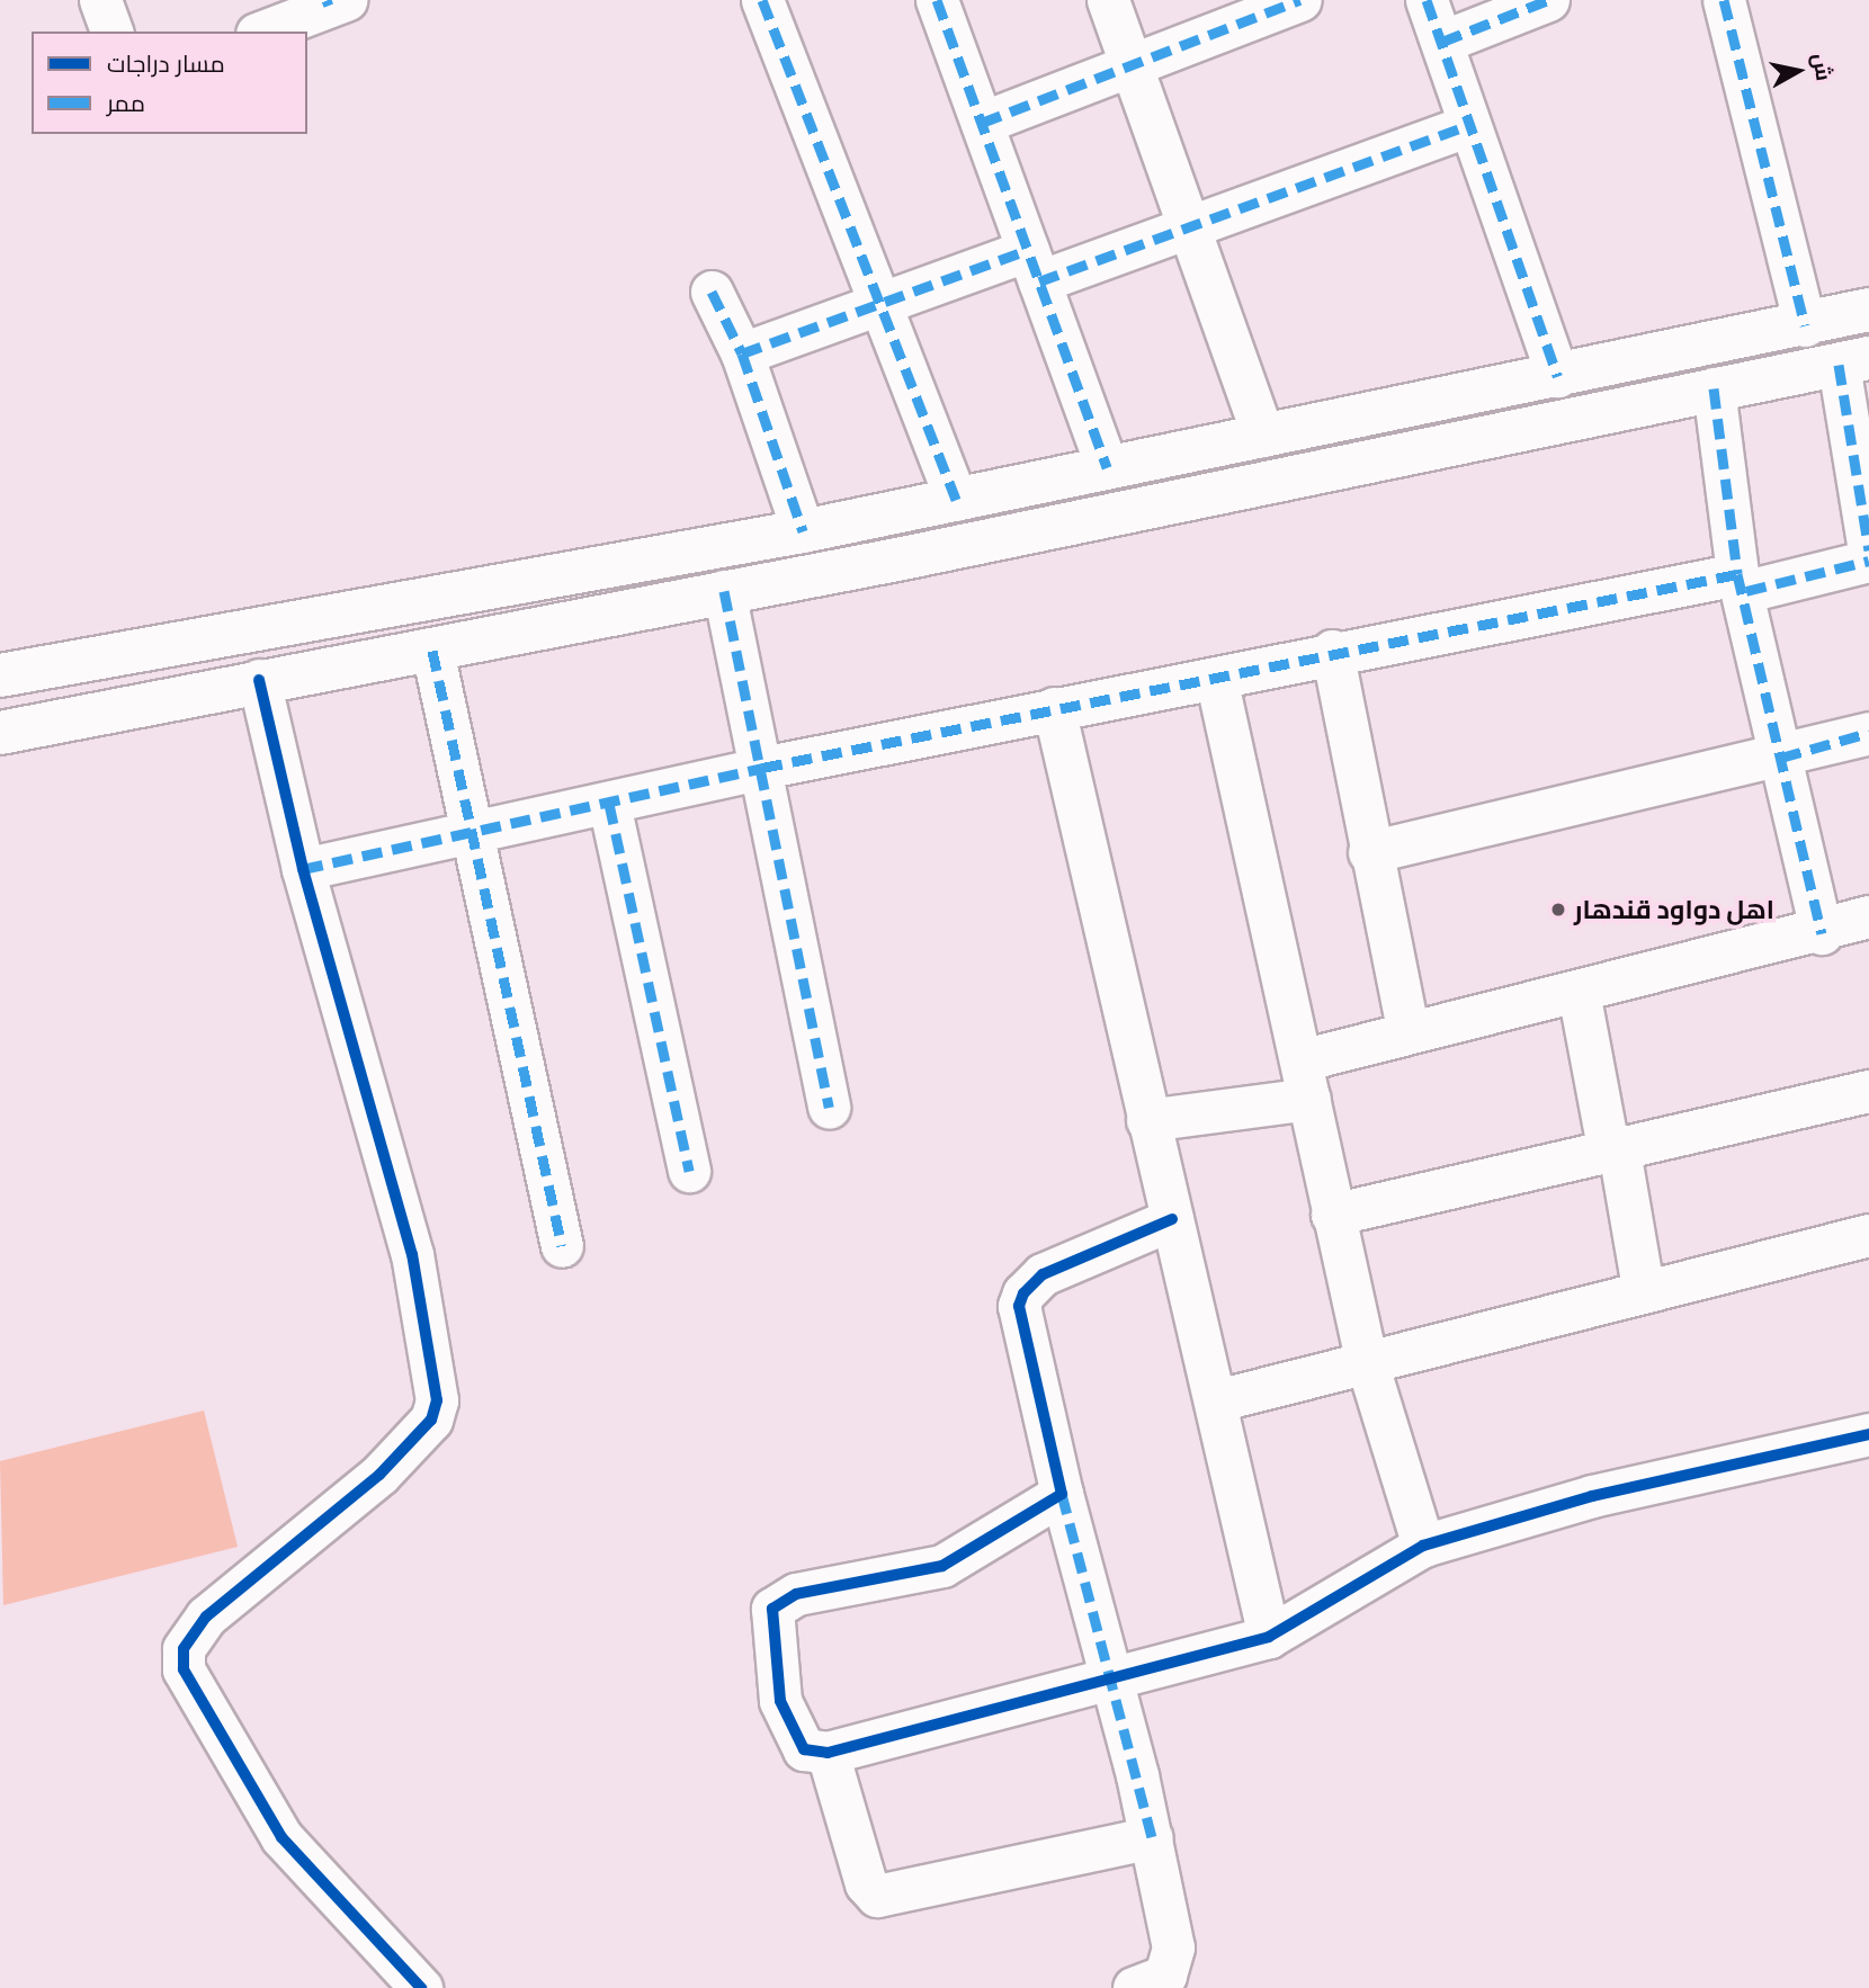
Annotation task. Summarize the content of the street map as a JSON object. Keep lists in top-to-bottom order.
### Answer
{
  "places": ["اهل دواود قندهار"],
  "legend": ["مسار دراجات", "ممر"],
  "north": "right"
}
